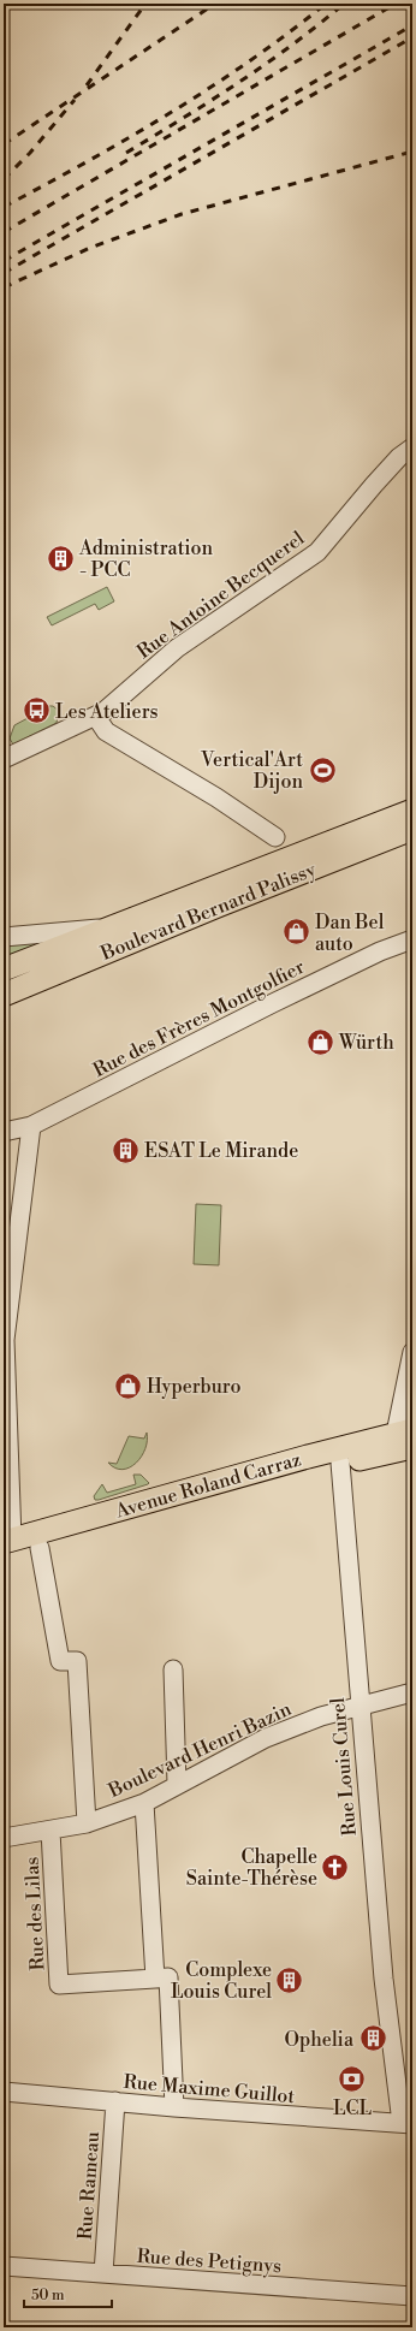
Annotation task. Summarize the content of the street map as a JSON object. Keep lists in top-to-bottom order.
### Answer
{
  "streets": {
    "main road": ["Boulevard Bernard Palissy", "Avenue Roland Carraz"],
    "street": [
      "Rue Antoine Becquerel",
      "Rue des Frères Montgolfier",
      "Boulevard Henri Bazin",
      "Rue Louis Curel",
      "Rue des Lilas",
      "Rue Maxime Guillot",
      "Rue Rameau",
      "Rue des Petignys"
    ]
  },
  "crossings": [
    ["Avenue Roland Carraz", "Rue Louis Curel"],
    ["Boulevard Henri Bazin", "Rue Louis Curel"],
    ["Boulevard Henri Bazin", "Rue des Lilas"],
    ["Rue Louis Curel", "Rue Maxime Guillot"],
    ["Rue Maxime Guillot", "Rue Rameau"],
    ["Rue Rameau", "Rue des Petignys"]
  ],
  "places": {
    "building": [
      "Administration - PCC",
      "ESAT Le Mirande",
      "Complexe Louis Curel",
      "Ophelia"
    ],
    "bus stop": ["Les Ateliers"],
    "sports": ["Vertical'Art Dijon"],
    "shop": ["Dan Bel auto", "Würth", "Hyperburo"],
    "church": ["Chapelle Sainte-Thérèse"],
    "bank": ["LCL"]
  },
  "scale_bar": "50 m"
}
